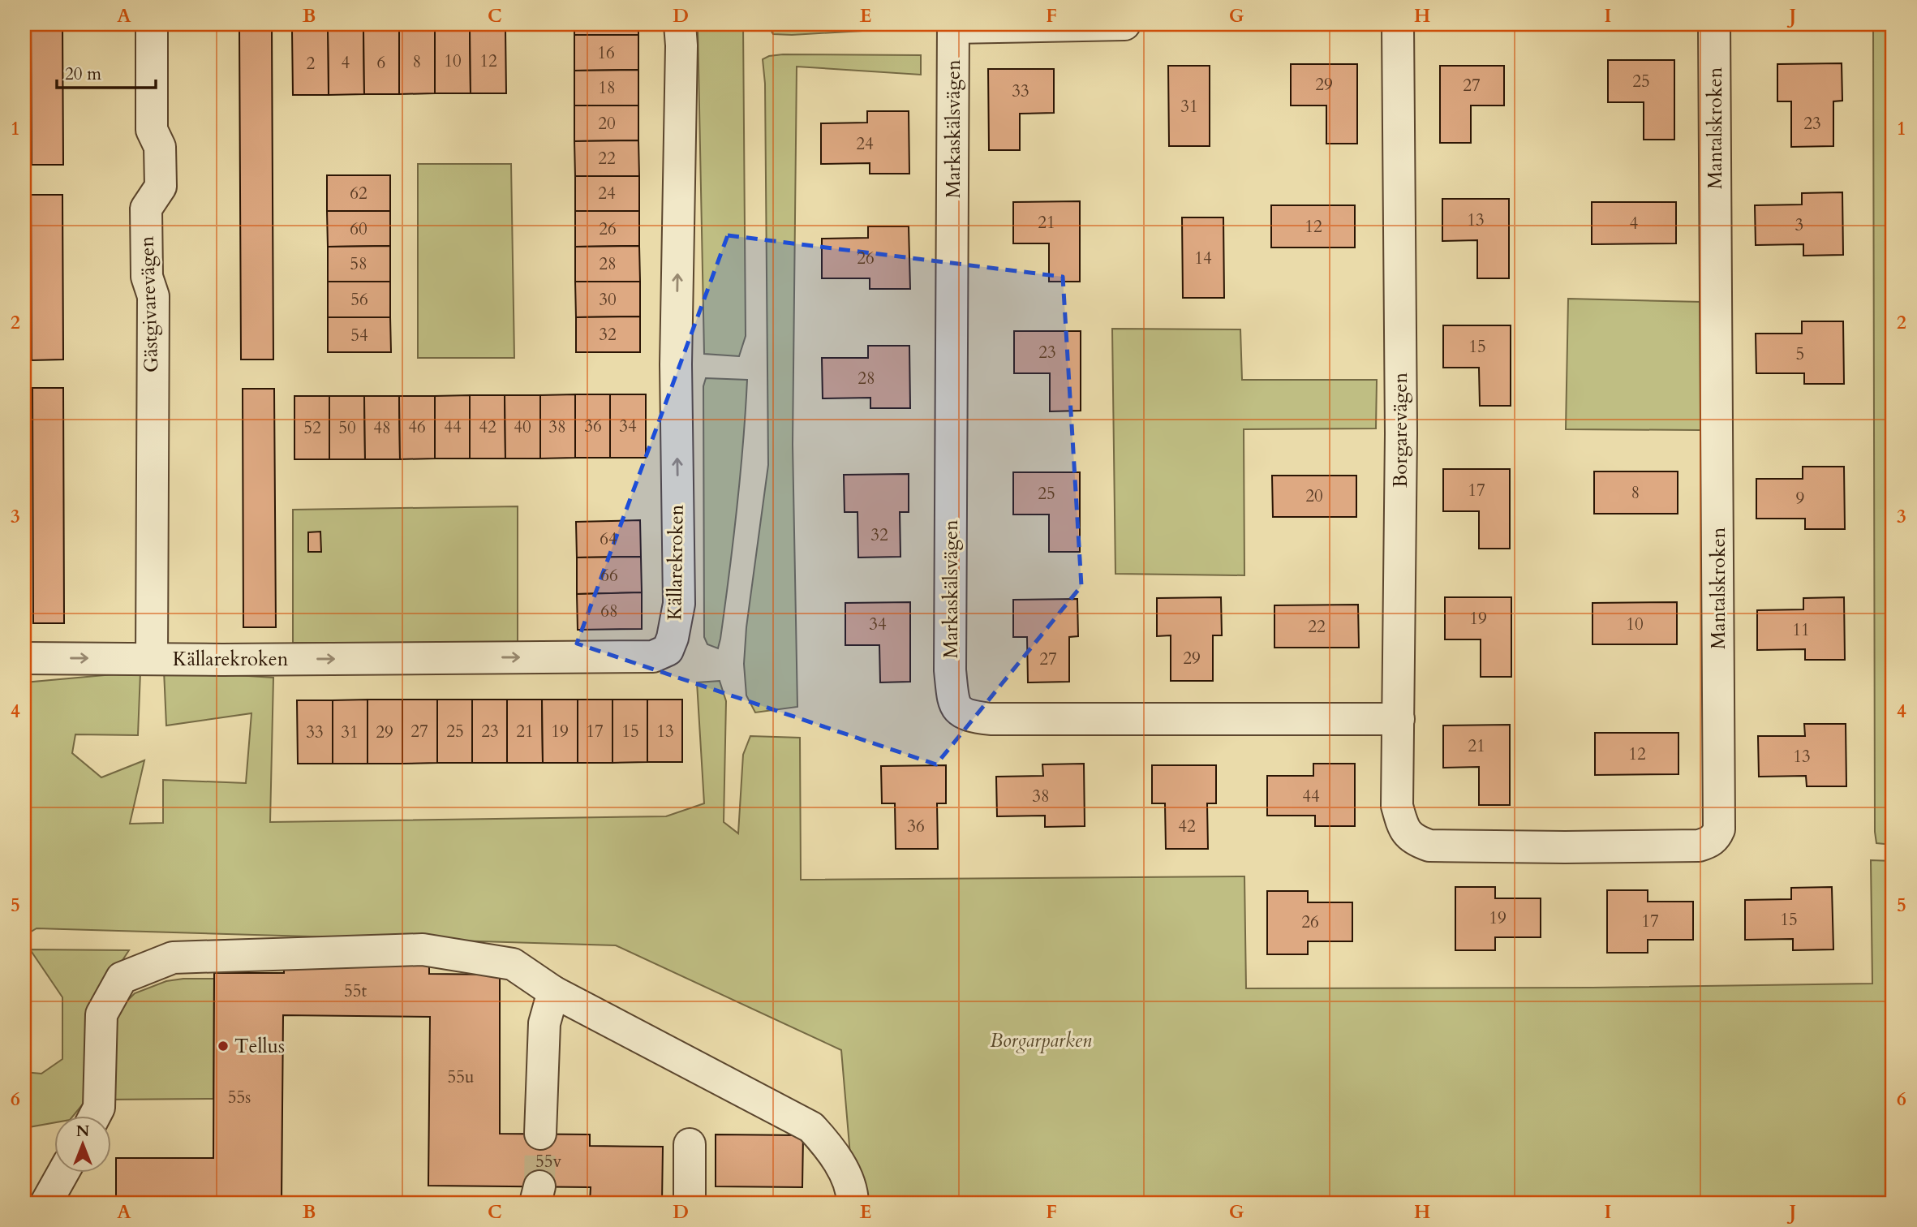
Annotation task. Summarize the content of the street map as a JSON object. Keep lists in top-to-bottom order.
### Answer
{
  "streets": {
    "street": [
      "Mantalskroken",
      "Markaskälsvägen",
      "Gästgivarevägen",
      "Borgarevägen",
      "Källarekroken"
    ]
  },
  "crossings": [
    ["Mantalskroken", "Borgarevägen"],
    ["Markaskälsvägen", "Borgarevägen"],
    ["Gästgivarevägen", "Källarekroken"]
  ],
  "parks": ["Borgarparken"],
  "places": ["Tellus"],
  "house_numbers": [
    "16",
    "10",
    "12",
    "8",
    "4",
    "6",
    "2",
    "25",
    "29",
    "27",
    "18",
    "33",
    "31",
    "20",
    "23",
    "24",
    "22",
    "62",
    "24",
    "13",
    "21",
    "4",
    "3",
    "12",
    "60",
    "26",
    "26",
    "14",
    "58",
    "28",
    "56",
    "30",
    "32",
    "54",
    "15",
    "23",
    "5",
    "28",
    "36",
    "34",
    "46",
    "44",
    "42",
    "40",
    "38",
    "52",
    "50",
    "48",
    "17",
    "8",
    "25",
    "20",
    "9",
    "32",
    "64",
    "66",
    "68",
    "19",
    "34",
    "10",
    "22",
    "11",
    "29",
    "27",
    "27",
    "25",
    "23",
    "21",
    "19",
    "17",
    "15",
    "13",
    "33",
    "31",
    "29",
    "21",
    "12",
    "13",
    "38",
    "44",
    "36",
    "42",
    "19",
    "15",
    "17",
    "26",
    "55t",
    "55u",
    "55s",
    "55v"
  ],
  "scale_bar": "20 m",
  "north": "top",
  "grid": {
    "columns": [
      "A",
      "B",
      "C",
      "D",
      "E",
      "F",
      "G",
      "H",
      "I",
      "J"
    ],
    "rows": [
      "1",
      "2",
      "3",
      "4",
      "5",
      "6"
    ]
  }
}
